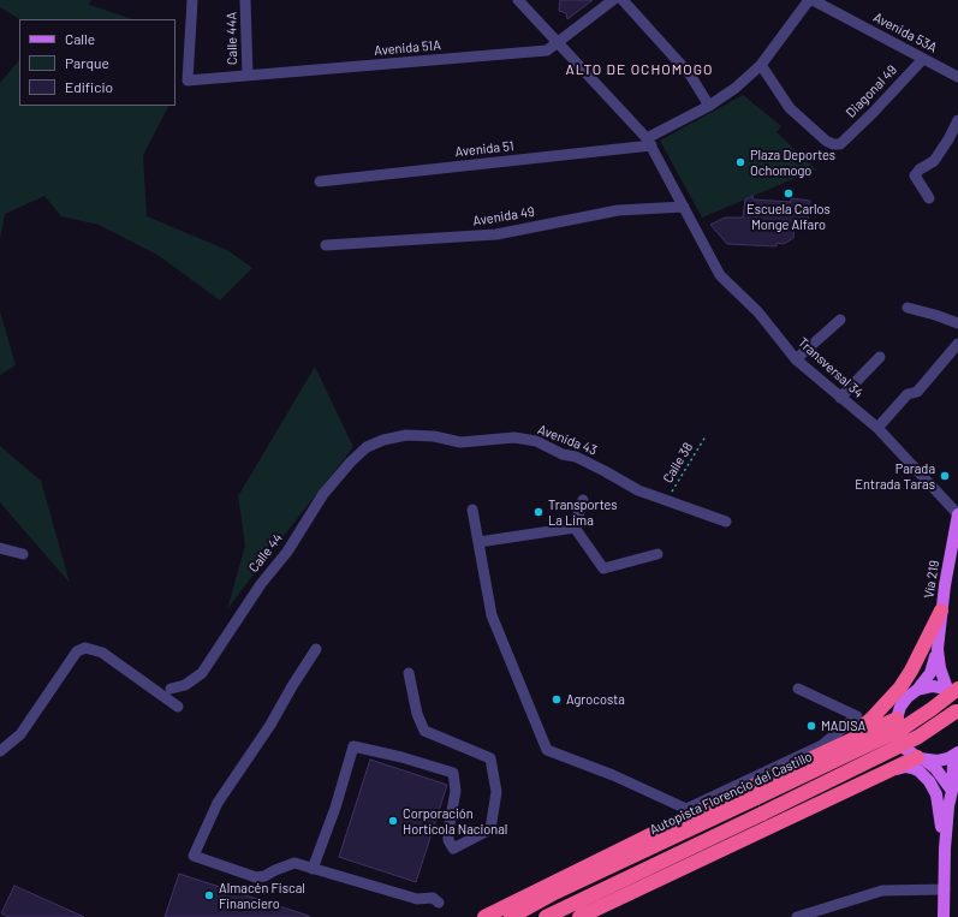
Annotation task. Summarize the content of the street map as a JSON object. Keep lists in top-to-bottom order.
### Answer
{
  "streets": {
    "highway": ["Autopista Florencio del Castillo"],
    "main road": ["Vía 219"],
    "street": [
      "Avenida 53A",
      "Calle 44A",
      "Avenida 51A",
      "Diagonal 49",
      "Avenida 51",
      "Avenida 49",
      "Transversal 34",
      "Avenida 43",
      "Calle 44"
    ],
    "path": ["Calle 38"]
  },
  "crossings": [
    ["Avenida 53A", "Diagonal 49"],
    ["Calle 44A", "Avenida 51A"],
    ["Avenida 51A", "Transversal 34"],
    ["Diagonal 49", "Avenida 51"],
    ["Avenida 51", "Transversal 34"],
    ["Avenida 49", "Transversal 34"],
    ["Transversal 34", "Vía 219"],
    ["Avenida 43", "Calle 38"],
    ["Avenida 43", "Calle 44"],
    ["Vía 219", "Autopista Florencio del Castillo"]
  ],
  "districts": ["ALTO DE OCHOMOGO"],
  "places": [
    "Plaza Deportes Ochomogo",
    "Escuela Carlos Monge Alfaro",
    "Parada Entrada Taras",
    "Transportes La Lima",
    "Agrocosta",
    "MADISA",
    "Corporación Hortícola Nacional",
    "Almacén Fiscal Financiero"
  ],
  "legend": ["Calle", "Parque", "Edificio"]
}
